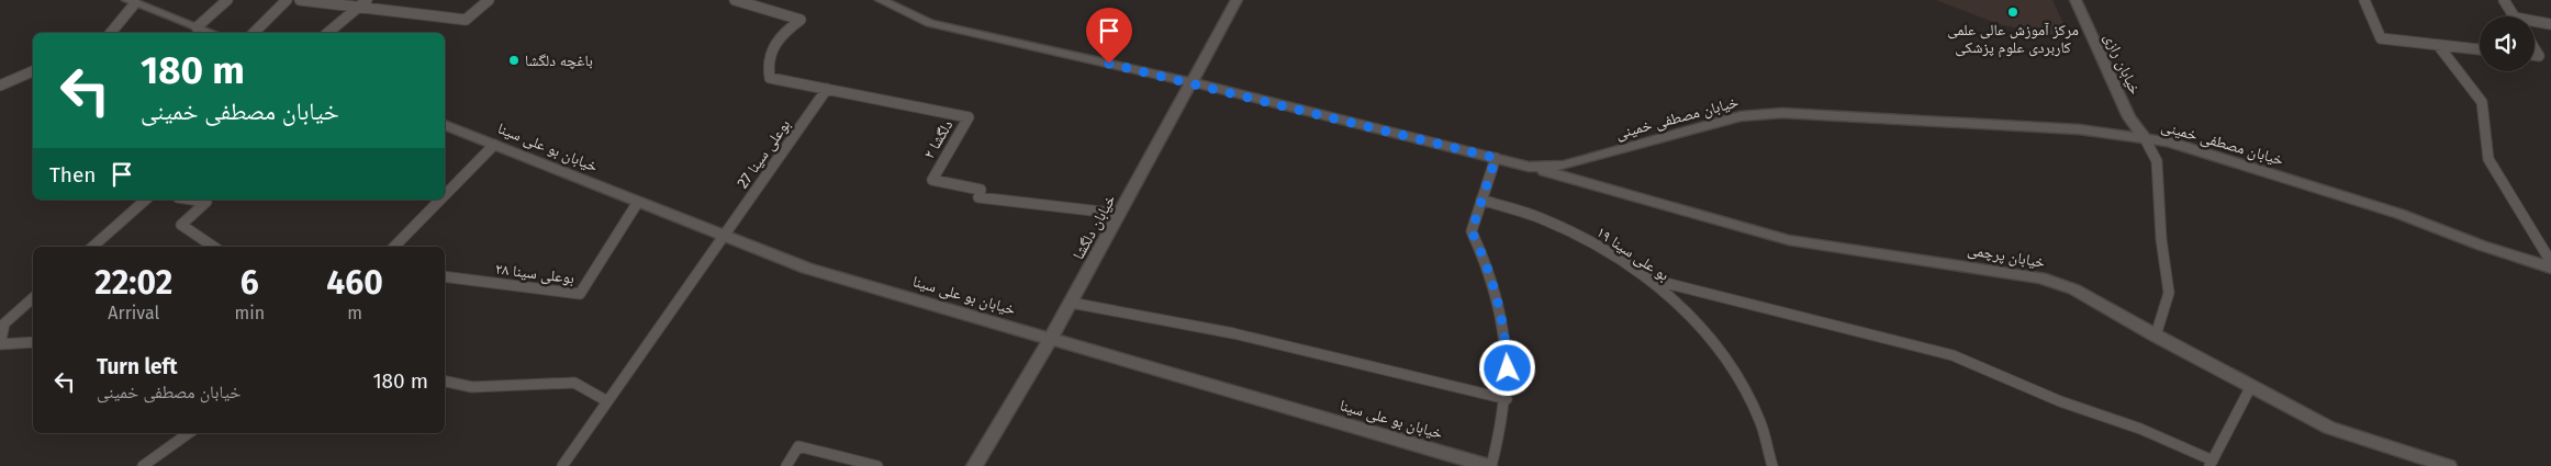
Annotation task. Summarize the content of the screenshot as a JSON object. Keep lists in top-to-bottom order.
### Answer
{
  "streets": {
    "street": [
      "خیابان رازی",
      "خیابان مصطفی خمینی",
      "دلگشا ۲",
      "خیابان بو علی سینا",
      "بوعلی سینا 27",
      "خیابان دلگشا",
      "بو علی سینا ۱۹",
      "خیابان پرچمی",
      "بوعلی سینا ۲۸"
    ]
  },
  "crossings": [
    ["خیابان رازی", "خیابان مصطفی خمینی"],
    ["خیابان مصطفی خمینی", "خیابان دلگشا"],
    ["خیابان مصطفی خمینی", "خیابان پرچمی"],
    ["دلگشا ۲", "بوعلی سینا 27"],
    ["دلگشا ۲", "خیابان دلگشا"],
    ["خیابان بو علی سینا", "بوعلی سینا 27"],
    ["خیابان بو علی سینا", "خیابان دلگشا"],
    ["خیابان بو علی سینا", "بوعلی سینا ۲۸"]
  ],
  "places": ["مرکز آموزش عالی علمی کاربردی علوم پزشکی", "باغچه دلگشا"],
  "page": {
    "turn": ["180 m", "خیابان مصطفی خمینی"],
    "then": "Then",
    "eta": [
      "22:02",
      "Arrival",
      "6",
      "min",
      "460",
      "m"
    ],
    "list": [
      {
        "name": "Turn left",
        "note": "خیابان مصطفی خمینی",
        "value": "180 m"
      }
    ]
  }
}
